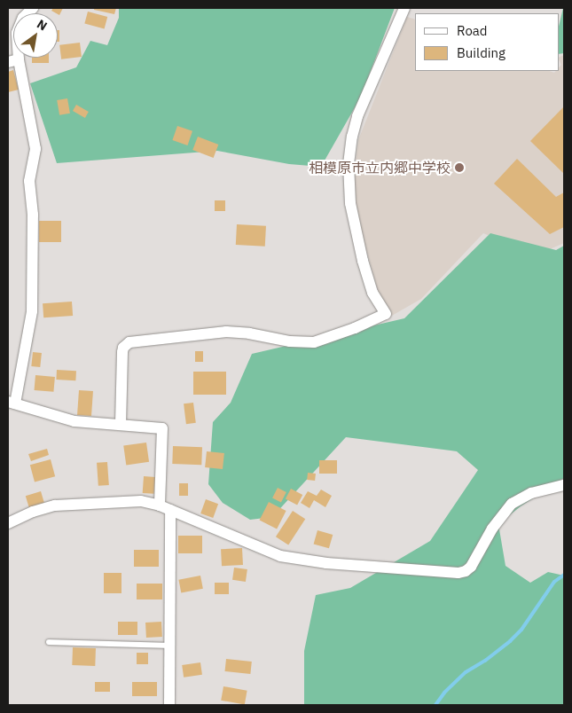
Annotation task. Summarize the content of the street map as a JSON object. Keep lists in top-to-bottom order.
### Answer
{
  "places": ["相模原市立内郷中学校"],
  "legend": ["Road", "Building"],
  "north": "top right"
}
